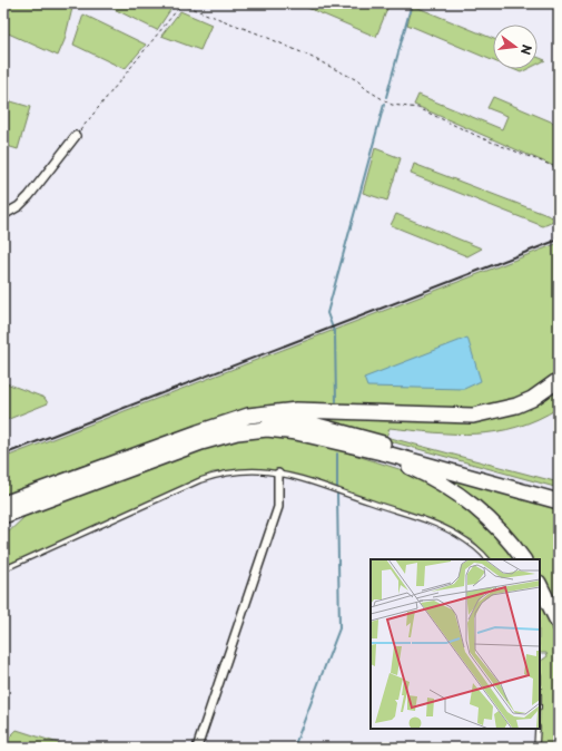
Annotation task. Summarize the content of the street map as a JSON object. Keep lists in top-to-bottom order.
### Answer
{
  "north": "right"
}
